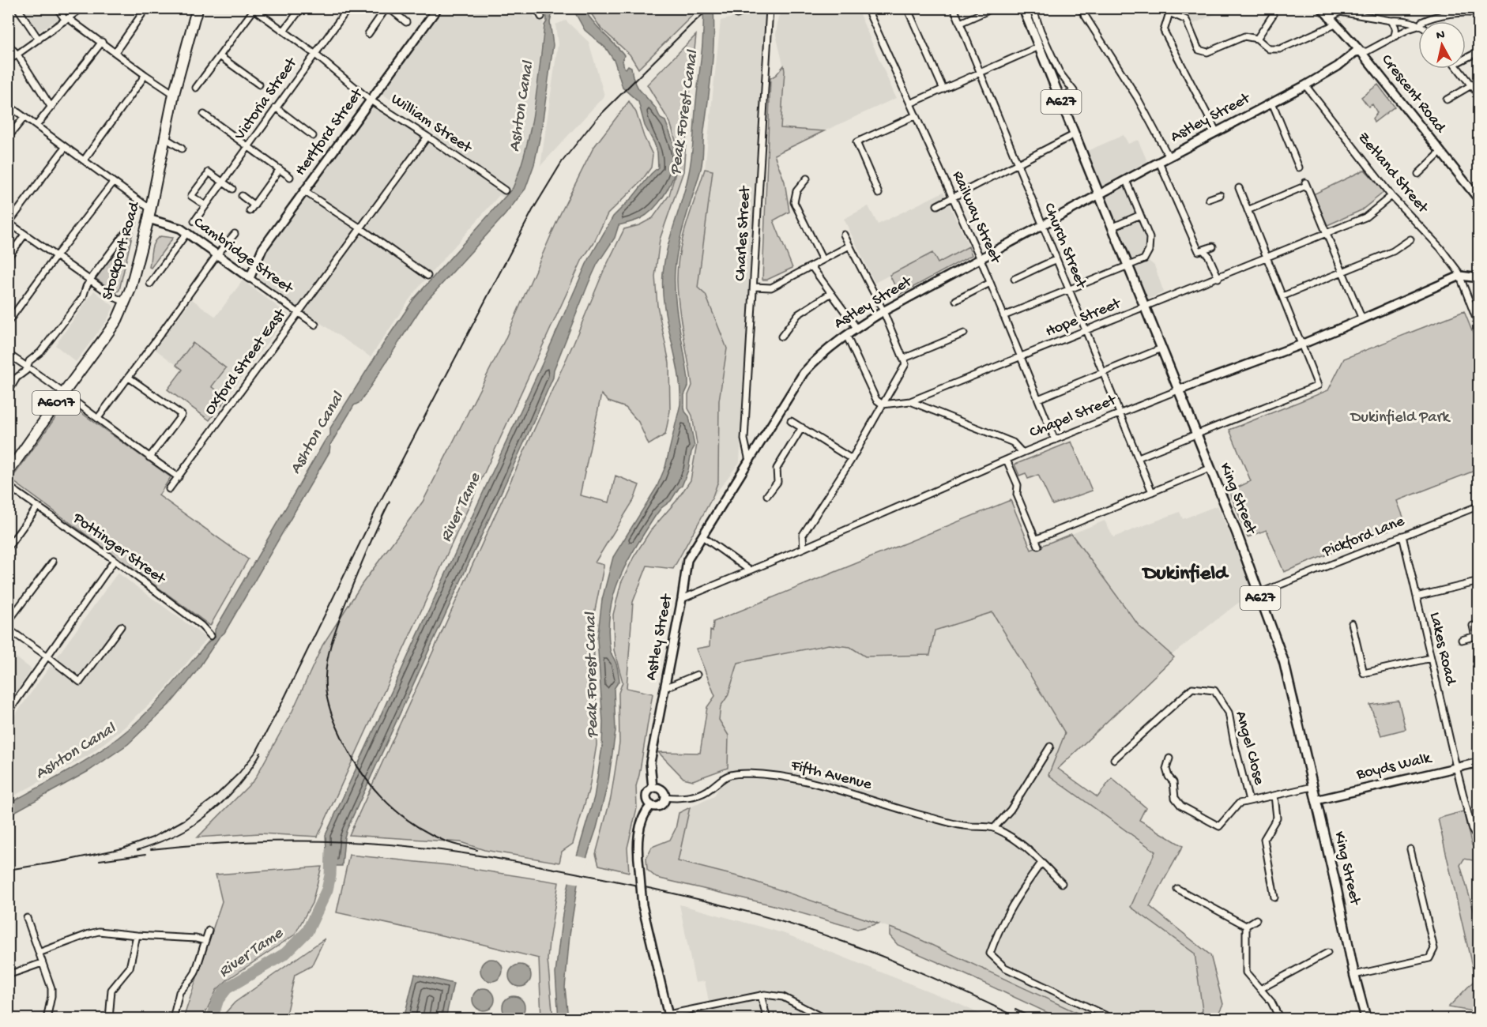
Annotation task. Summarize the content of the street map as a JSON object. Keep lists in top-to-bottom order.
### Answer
{
  "streets": {
    "highway": ["Stockport Road", "A6017"],
    "main road": [
      "Crescent Road",
      "A627",
      "Astley Street",
      "Hertford Street",
      "Cambridge Street",
      "Chapel Street",
      "King Street",
      "Boyds Walk"
    ],
    "street": [
      "Victoria Street",
      "William Street",
      "Zetland Street",
      "Railway Street",
      "Charles Street",
      "Church Street",
      "Hope Street",
      "Oxford Street East",
      "Pickford Lane",
      "Pottinger Street",
      "Lakes Road",
      "Angel Close",
      "Fifth Avenue"
    ]
  },
  "crossings": [
    ["Crescent Road", "Astley Street"],
    ["Victoria Street", "William Street"],
    ["Astley Street", "Zetland Street"],
    ["Astley Street", "Railway Street"],
    ["Astley Street", "Charles Street"],
    ["Astley Street", "Church Street"],
    ["Astley Street", "Chapel Street"],
    ["Astley Street", "King Street"],
    ["Astley Street", "Fifth Avenue"],
    ["William Street", "Hertford Street"],
    ["William Street", "Oxford Street East"],
    ["Hertford Street", "Cambridge Street"],
    ["Zetland Street", "Chapel Street"],
    ["Railway Street", "Hope Street"],
    ["Railway Street", "Chapel Street"],
    ["Church Street", "Hope Street"],
    ["Church Street", "Chapel Street"],
    ["Stockport Road", "Cambridge Street"],
    ["Cambridge Street", "Oxford Street East"],
    ["Hope Street", "King Street"],
    ["Chapel Street", "King Street"],
    ["King Street", "Pickford Lane"],
    ["King Street", "Boyds Walk"],
    ["Pickford Lane", "Lakes Road"],
    ["Lakes Road", "Boyds Walk"]
  ],
  "districts": ["Dukinfield"],
  "water": ["Ashton Canal", "Peak Forest Canal", "River Tame"],
  "parks": ["Dukinfield Park"],
  "north": "top"
}
